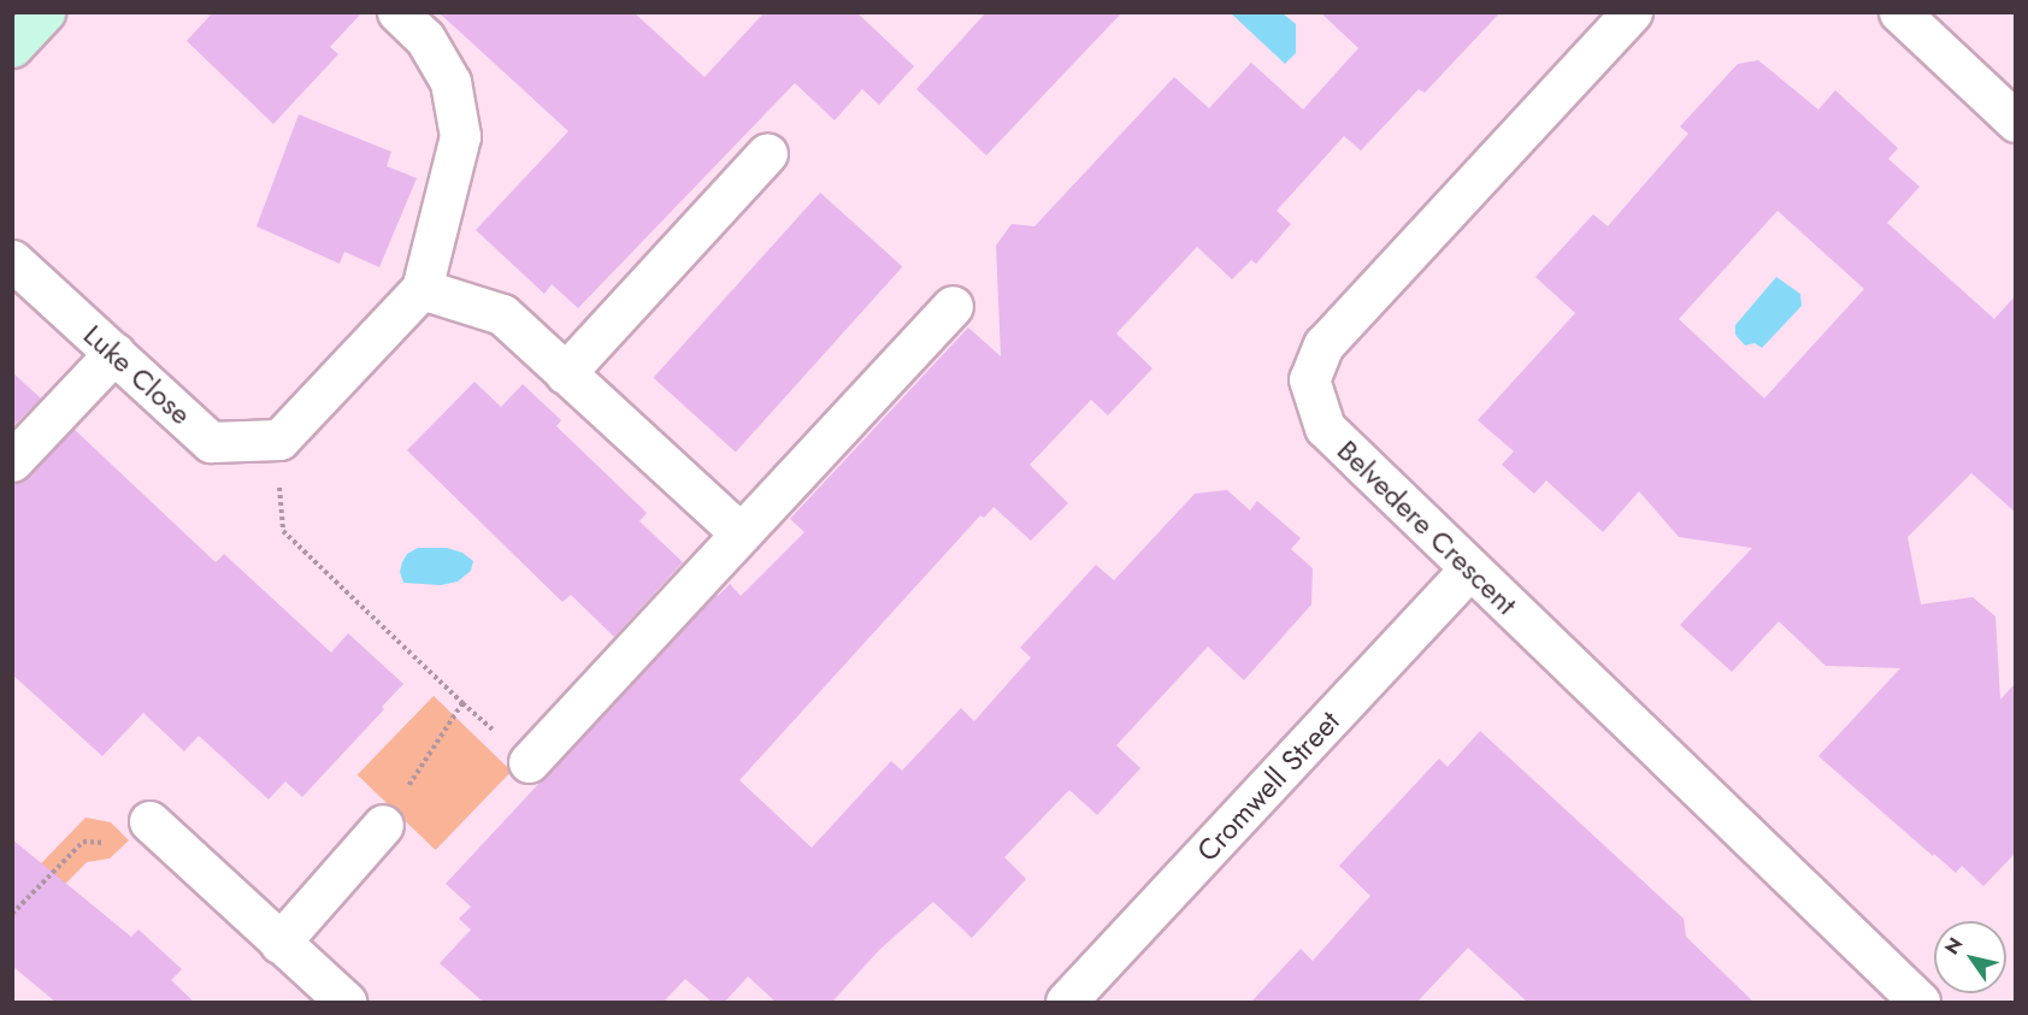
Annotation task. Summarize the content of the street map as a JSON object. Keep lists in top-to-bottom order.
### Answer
{
  "streets": {
    "street": ["Luke Close", "Belvedere Crescent", "Cromwell Street"]
  },
  "crossings": [
    ["Belvedere Crescent", "Cromwell Street"]
  ],
  "north": "top left"
}
